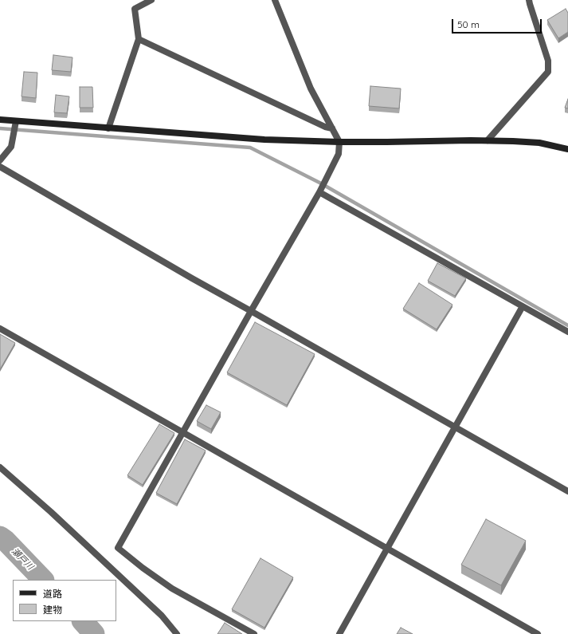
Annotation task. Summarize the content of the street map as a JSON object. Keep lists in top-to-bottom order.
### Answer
{
  "water": ["瀬戸川"],
  "legend": ["道路", "建物"],
  "scale_bar": "50 m"
}
